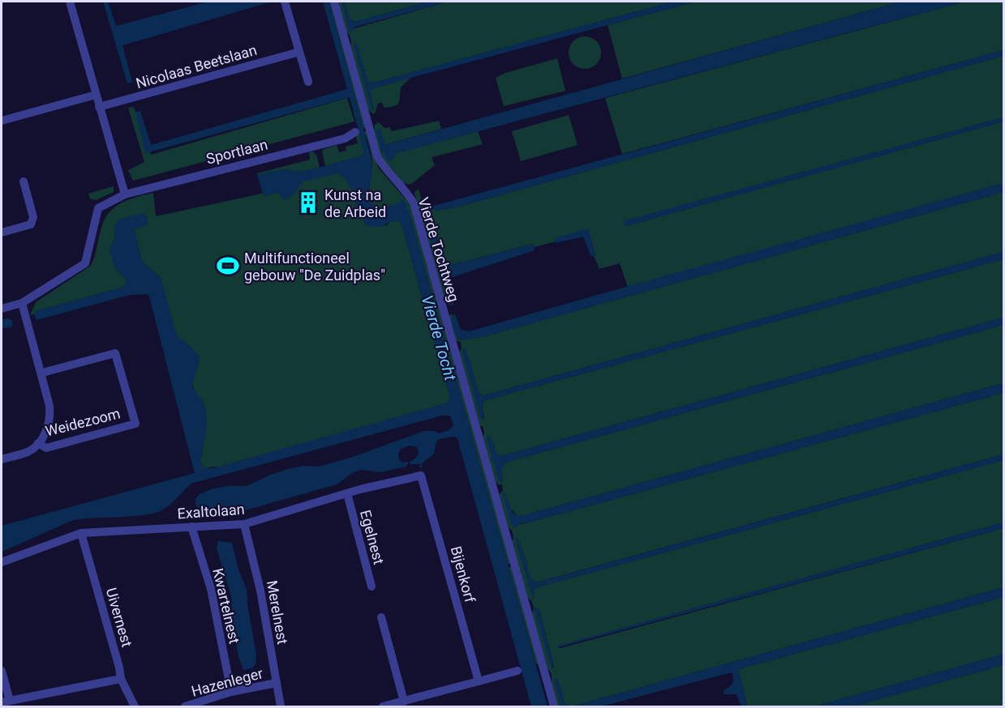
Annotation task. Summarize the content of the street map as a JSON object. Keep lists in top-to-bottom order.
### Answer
{
  "streets": {
    "street": [
      "Nicolaas Beetslaan",
      "Sportlaan",
      "Vierde Tochtweg",
      "Weidezoom",
      "Exaltolaan",
      "Egelnest",
      "Bijenkorf",
      "Kwartelnest",
      "Merelnest",
      "Uivernest",
      "Hazenleger"
    ]
  },
  "crossings": [
    ["Sportlaan", "Weidezoom"],
    ["Exaltolaan", "Egelnest"],
    ["Exaltolaan", "Bijenkorf"],
    ["Exaltolaan", "Kwartelnest"],
    ["Exaltolaan", "Merelnest"],
    ["Exaltolaan", "Uivernest"],
    ["Kwartelnest", "Hazenleger"],
    ["Merelnest", "Hazenleger"]
  ],
  "water": ["Vierde Tocht"],
  "places": {
    "building": ["Kunst na de Arbeid"],
    "sports": ["Multifunctioneel gebouw \"De Zuidplas\""]
  }
}
